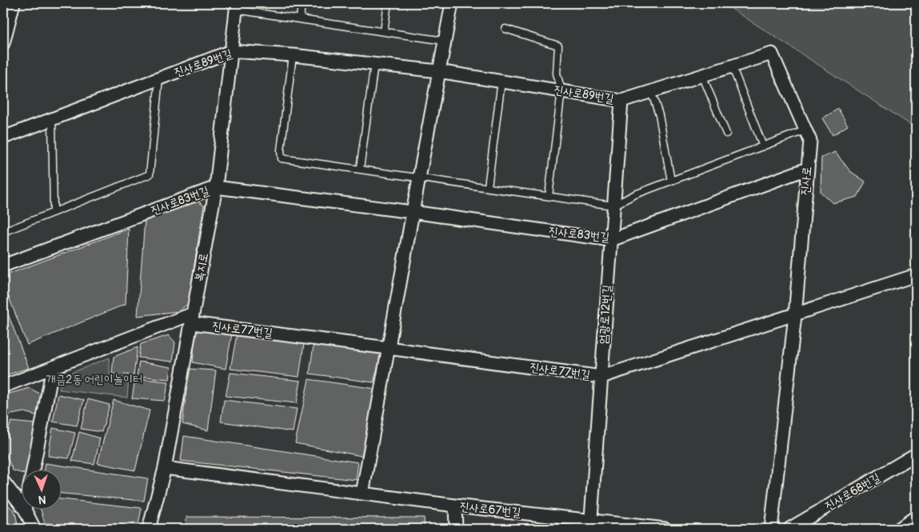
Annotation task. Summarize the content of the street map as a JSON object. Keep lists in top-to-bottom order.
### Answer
{
  "streets": {
    "street": [
      "진사로89번길",
      "진사로",
      "진사로83번길",
      "복지로",
      "엄광로12번길",
      "진사로77번길",
      "진사로68번길",
      "진사로67번길"
    ]
  },
  "crossings": [
    ["진사로89번길", "진사로"],
    ["진사로89번길", "복지로"],
    ["진사로89번길", "엄광로12번길"],
    ["진사로", "진사로83번길"],
    ["진사로", "진사로77번길"],
    ["진사로83번길", "복지로"],
    ["진사로83번길", "엄광로12번길"],
    ["복지로", "진사로77번길"],
    ["복지로", "진사로67번길"],
    ["엄광로12번길", "진사로77번길"],
    ["엄광로12번길", "진사로67번길"]
  ],
  "parks": ["개금2동 어린이놀이터"],
  "north": "bottom"
}
